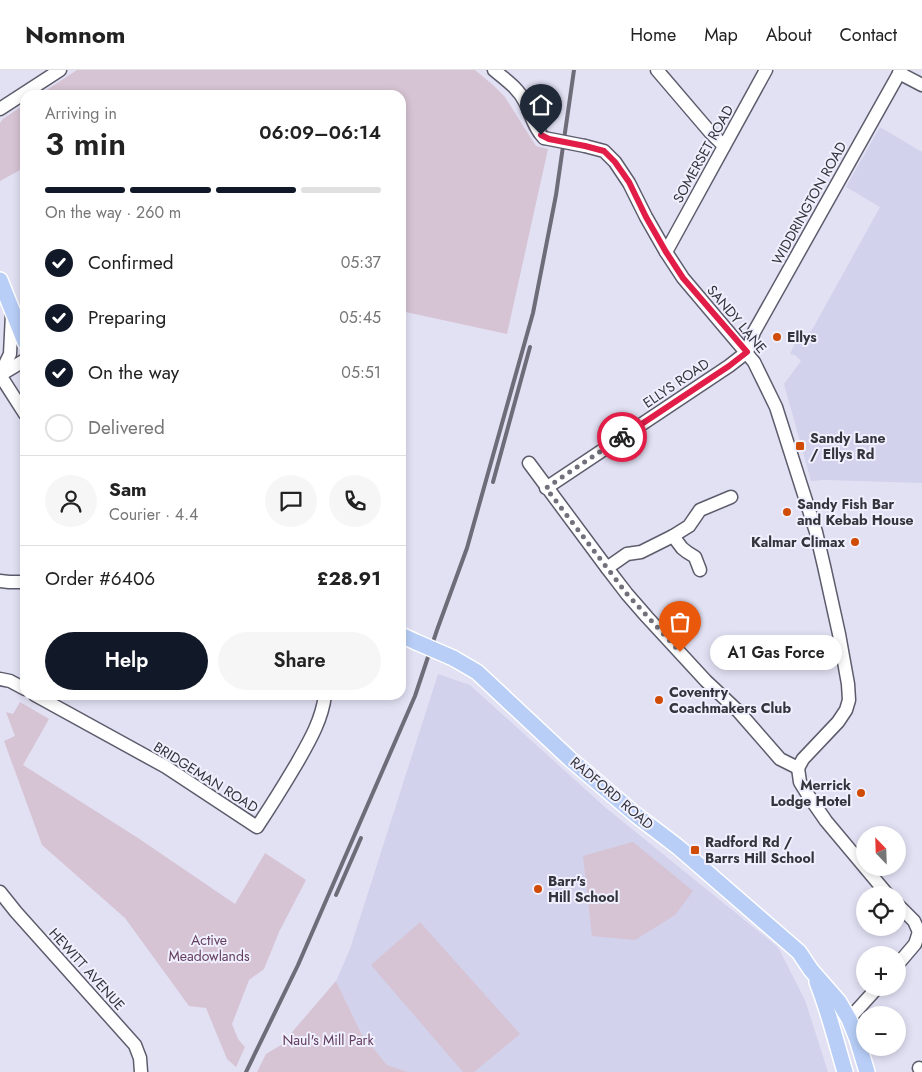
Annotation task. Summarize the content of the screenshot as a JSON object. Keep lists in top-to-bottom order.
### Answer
{
  "streets": {
    "main road": ["RADFORD ROAD"],
    "street": [
      "SOMERSET ROAD",
      "WIDDRINGTON ROAD",
      "SANDY LANE",
      "ELLYS ROAD",
      "BRIDGEMAN ROAD",
      "HEWITT AVENUE"
    ]
  },
  "crossings": [
    ["SOMERSET ROAD", "SANDY LANE"],
    ["WIDDRINGTON ROAD", "SANDY LANE"],
    ["WIDDRINGTON ROAD", "ELLYS ROAD"],
    ["SANDY LANE", "ELLYS ROAD"]
  ],
  "parks": ["Active Meadowlands", "Naul's Mill Park"],
  "places": {
    "other": [
      "Ellys",
      "Sandy Fish Bar and Kebab House",
      "Kalmar Climax",
      "A1 Gas Force",
      "Coventry Coachmakers Club",
      "Merrick Lodge Hotel",
      "Barr's Hill School"
    ],
    "transit": ["Sandy Lane / Ellys Rd", "Radford Rd / Barrs Hill School"]
  },
  "north": "top left",
  "page": {
    "header": "Nomnom",
    "nav": [
      "Home",
      "Map",
      "About",
      "Contact"
    ],
    "heading": ["3 min", "Arriving in", "06:09–06:14"],
    "panel": [
      "Sam",
      "Courier · 4.4",
      "Order #6406",
      "£28.91"
    ],
    "bar": "On the way · 260 m",
    "list": [
      ["Confirmed", "05:37"],
      ["Preparing", "05:45"],
      ["On the way", "05:51"],
      "Delivered"
    ],
    "buttons": ["Help", "Share"],
    "bubble": "A1 Gas Force",
    "map_buttons": ["+", "−"]
  }
}
